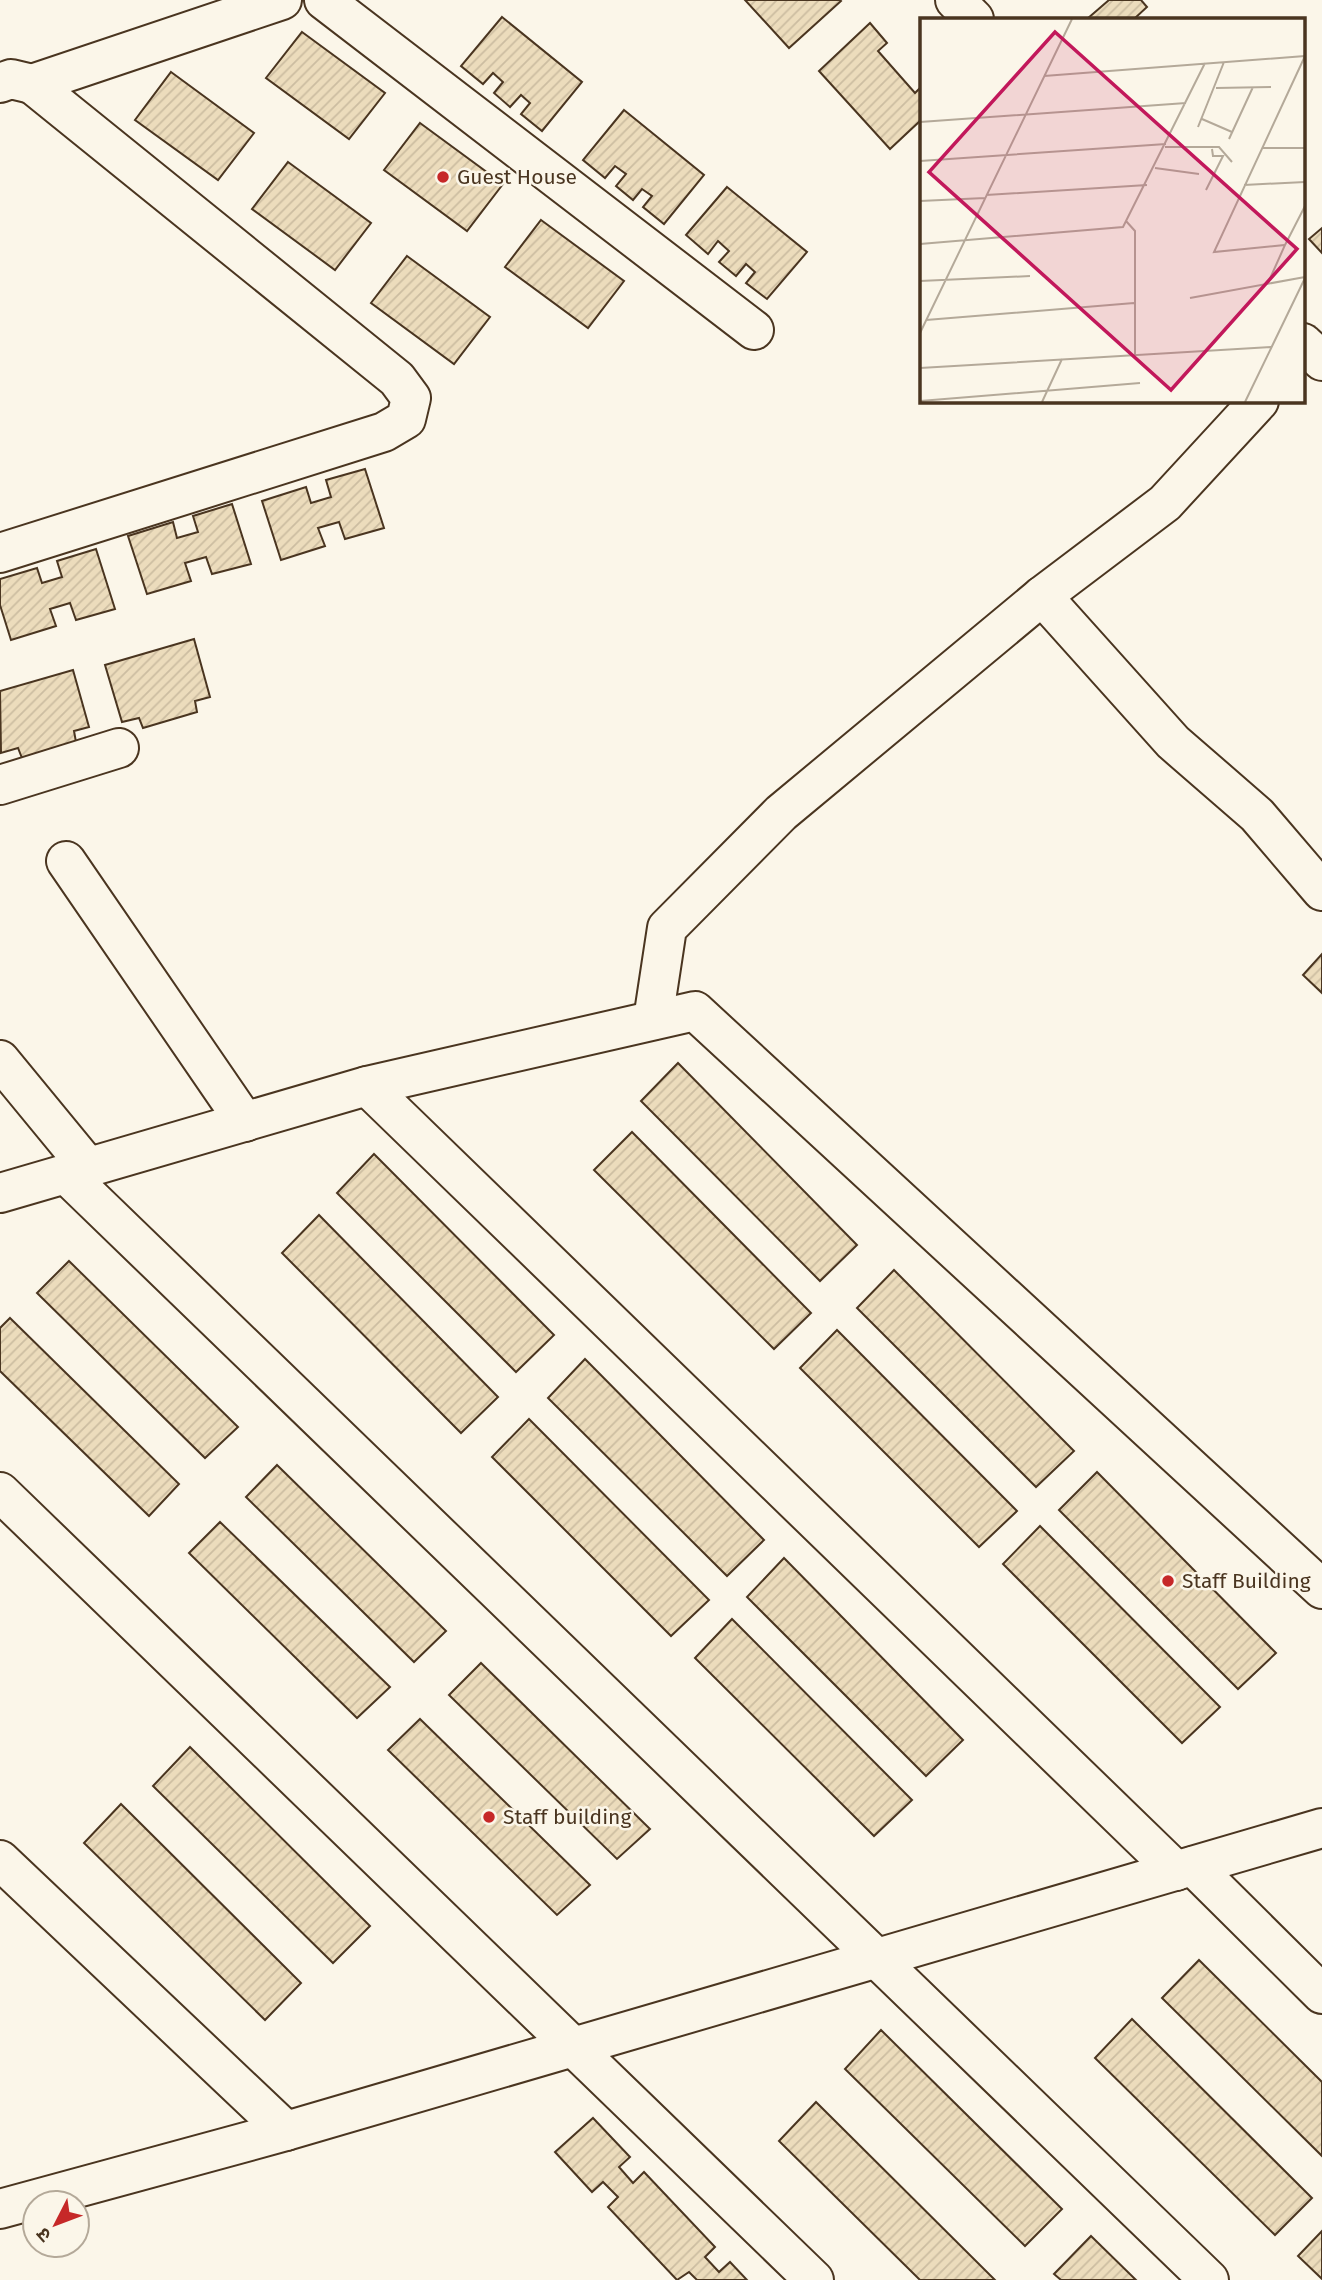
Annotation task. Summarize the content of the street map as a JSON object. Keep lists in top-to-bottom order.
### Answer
{
  "places": ["Guest House", "Staff Building", "Staff building"],
  "north": "bottom left"
}
